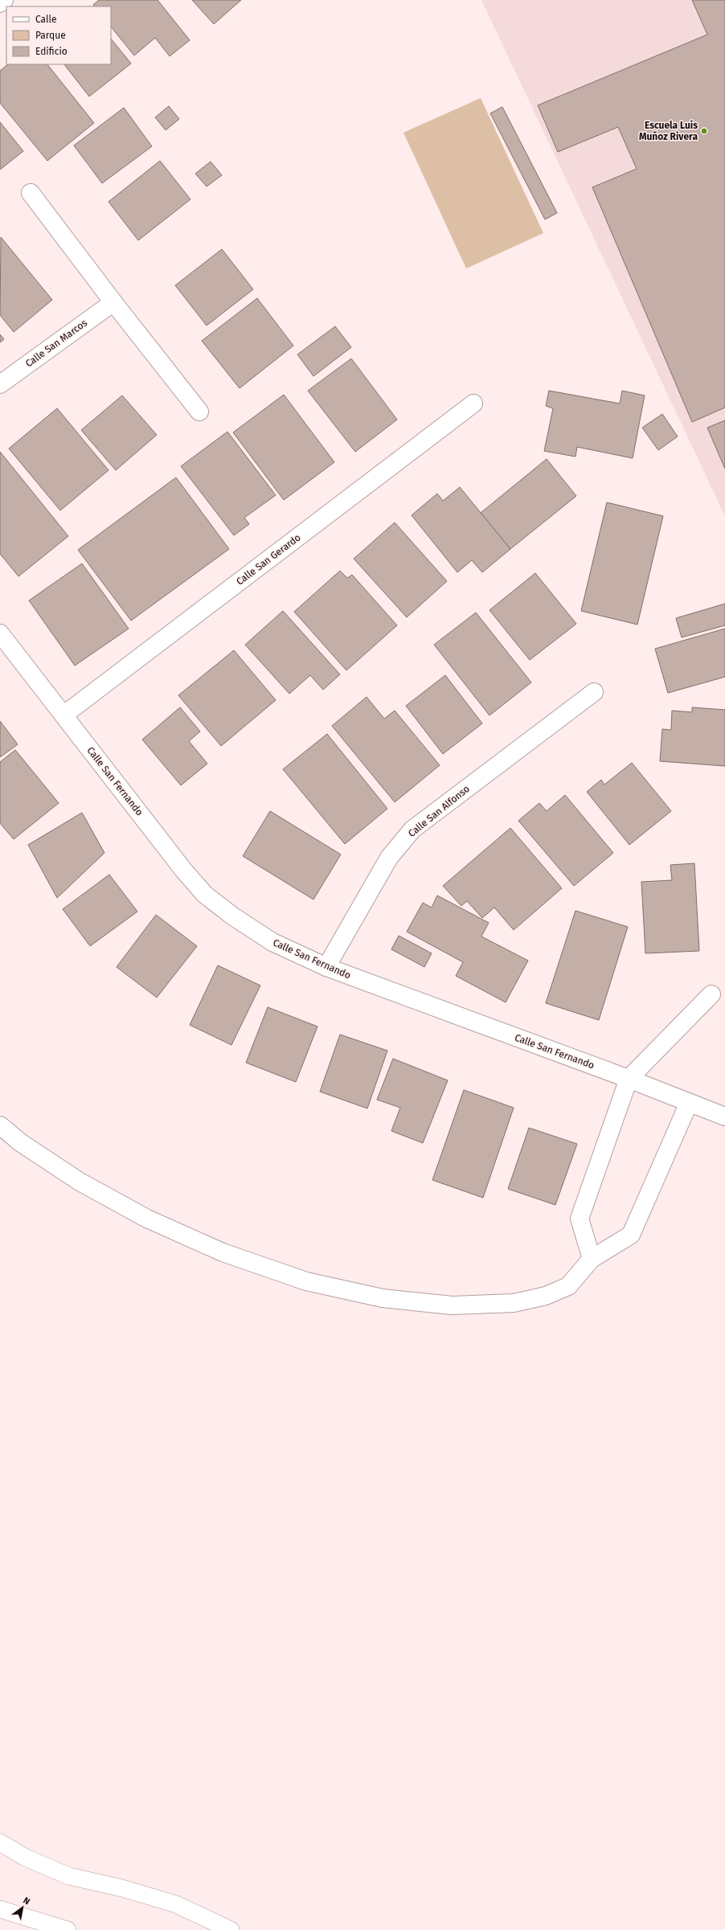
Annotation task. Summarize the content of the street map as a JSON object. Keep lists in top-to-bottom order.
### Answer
{
  "streets": {
    "street": [
      "Calle San Marcos",
      "Calle San Gerardo",
      "Calle San Fernando",
      "Calle San Alfonso"
    ]
  },
  "crossings": [
    ["Calle San Gerardo", "Calle San Fernando"],
    ["Calle San Fernando", "Calle San Alfonso"]
  ],
  "places": ["Escuela Luis Muñoz Rivera"],
  "legend": ["Calle", "Parque", "Edificio"],
  "north": "top right"
}
